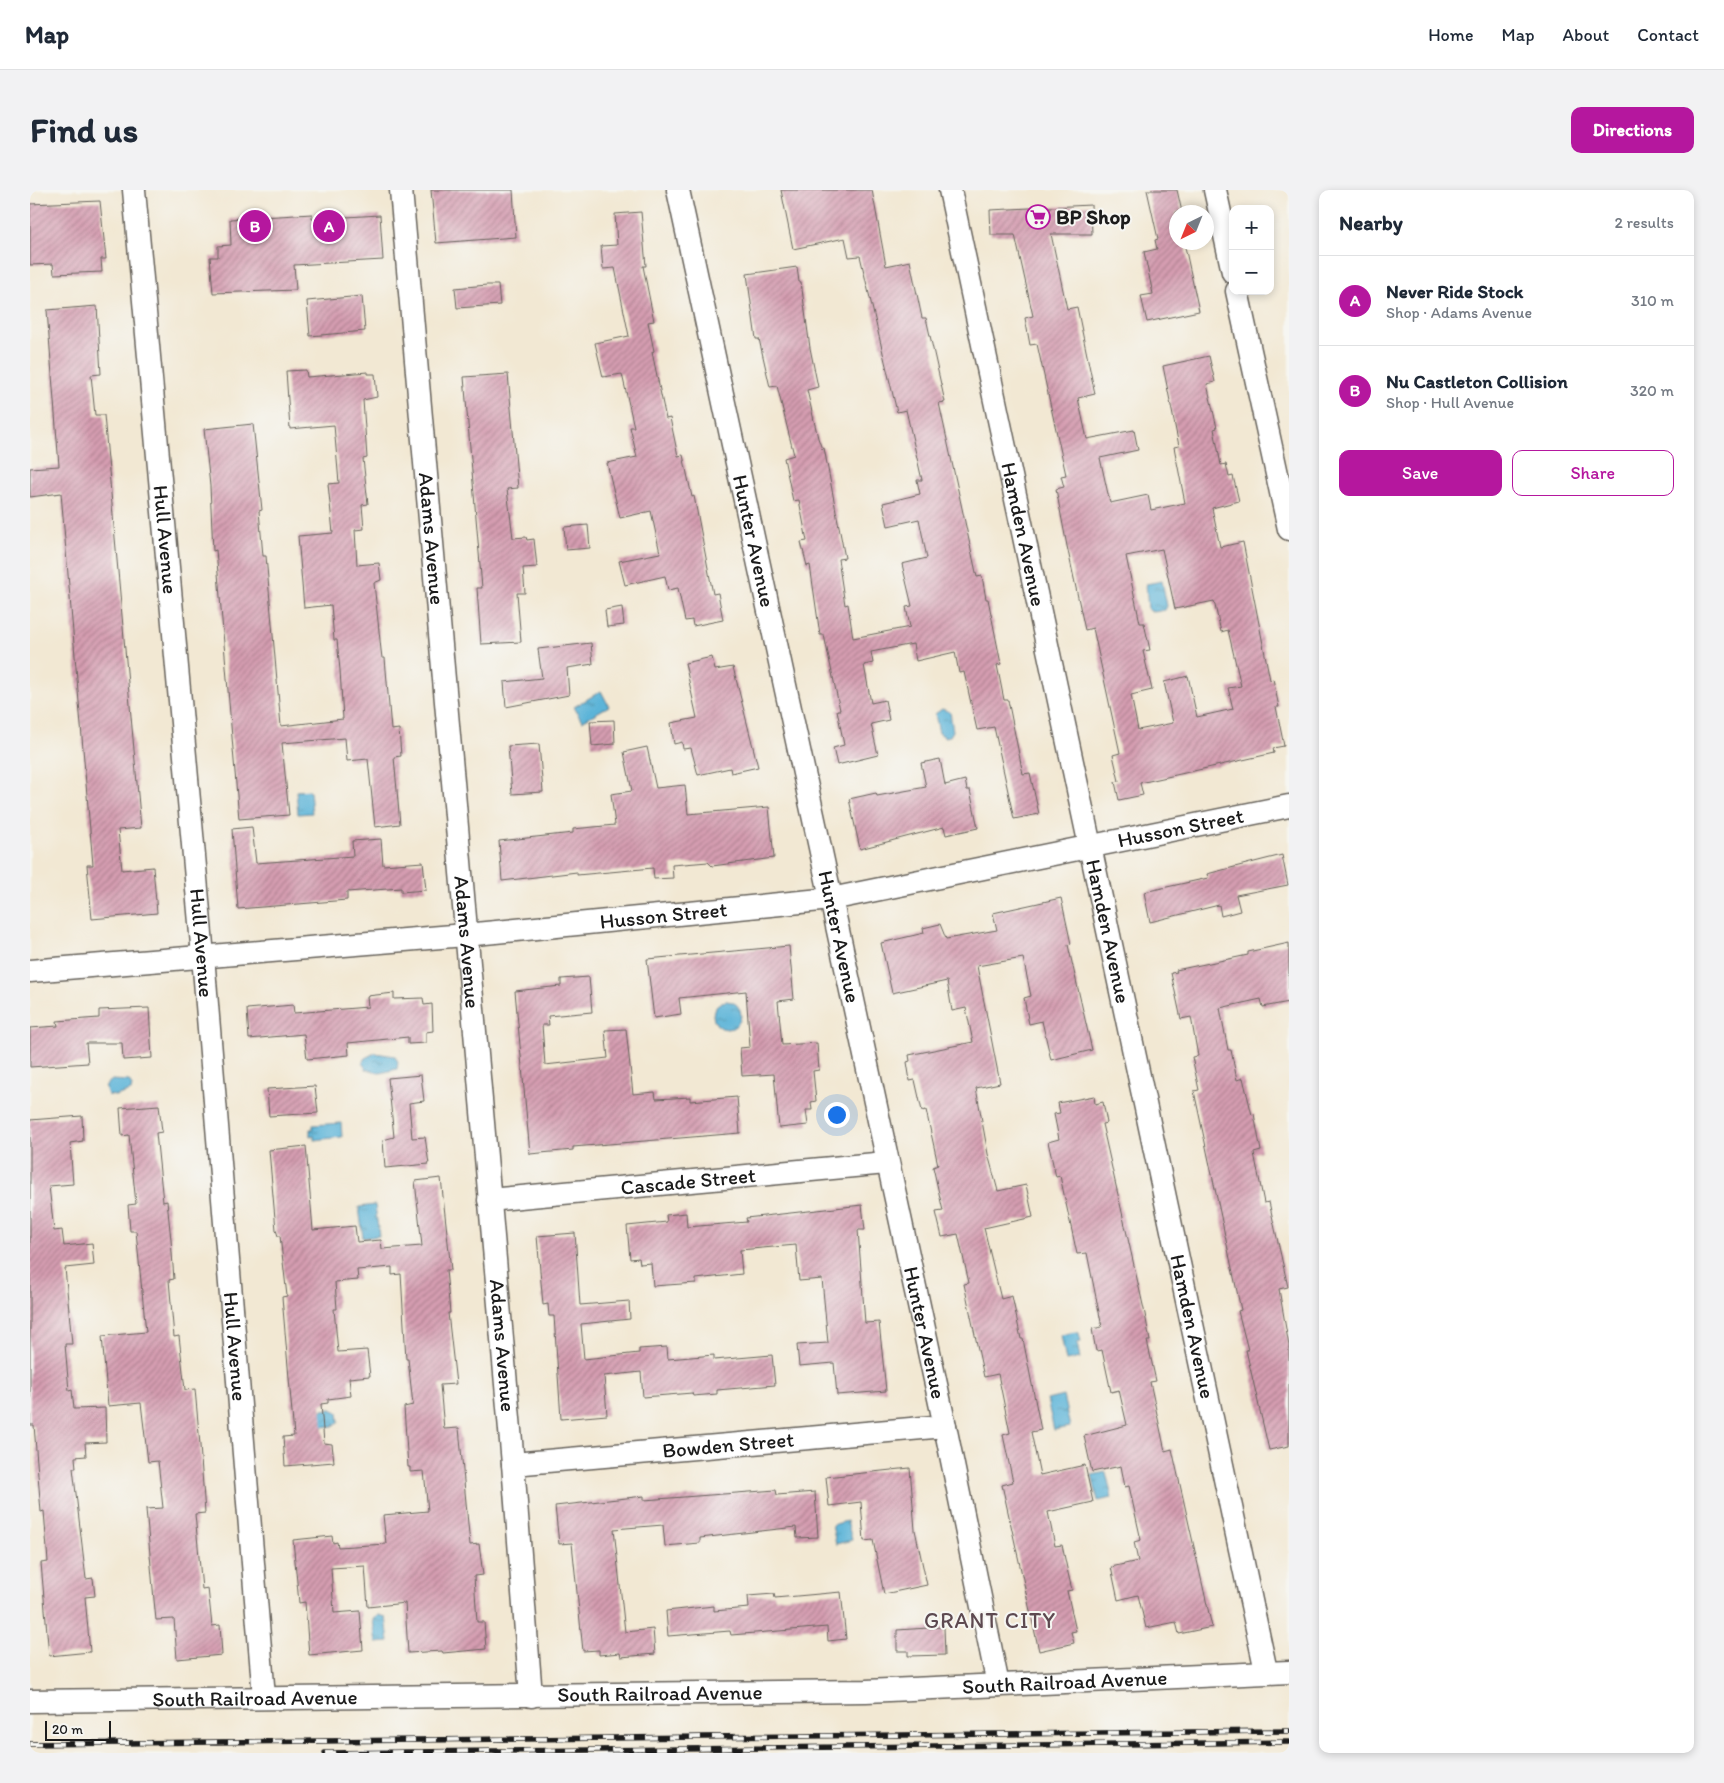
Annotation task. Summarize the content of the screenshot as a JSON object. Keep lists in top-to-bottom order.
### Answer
{
  "streets": {
    "street": [
      "Hamden Avenue",
      "Adams Avenue",
      "Hull Avenue",
      "Hunter Avenue",
      "Husson Street",
      "Cascade Street",
      "Bowden Street",
      "South Railroad Avenue"
    ]
  },
  "crossings": [
    ["Hamden Avenue", "Husson Street"],
    ["Hamden Avenue", "South Railroad Avenue"],
    ["Adams Avenue", "Husson Street"],
    ["Adams Avenue", "Cascade Street"],
    ["Adams Avenue", "Bowden Street"],
    ["Adams Avenue", "South Railroad Avenue"],
    ["Hull Avenue", "Husson Street"],
    ["Hull Avenue", "South Railroad Avenue"],
    ["Hunter Avenue", "Husson Street"],
    ["Hunter Avenue", "Cascade Street"],
    ["Hunter Avenue", "Bowden Street"],
    ["Hunter Avenue", "South Railroad Avenue"]
  ],
  "districts": ["GRANT CITY"],
  "places": {
    "supermarket": ["BP Shop"]
  },
  "scale_bar": "20 m",
  "north": "bottom left",
  "page": {
    "header": "Map",
    "nav": [
      "Home",
      "Map",
      "About",
      "Contact"
    ],
    "buttons": [
      "Directions",
      ["Save", "Share"]
    ],
    "title": "Find us",
    "heading": ["Nearby", "2 results"],
    "map_buttons": ["+", "−"],
    "pins": ["A", "B"],
    "list": [
      {
        "mark": "A",
        "name": "Never Ride Stock",
        "note": "Shop · Adams Avenue",
        "value": "310 m"
      },
      {
        "mark": "B",
        "name": "Nu Castleton Collision",
        "note": "Shop · Hull Avenue",
        "value": "320 m"
      }
    ],
    "scale": "20 m"
  }
}
